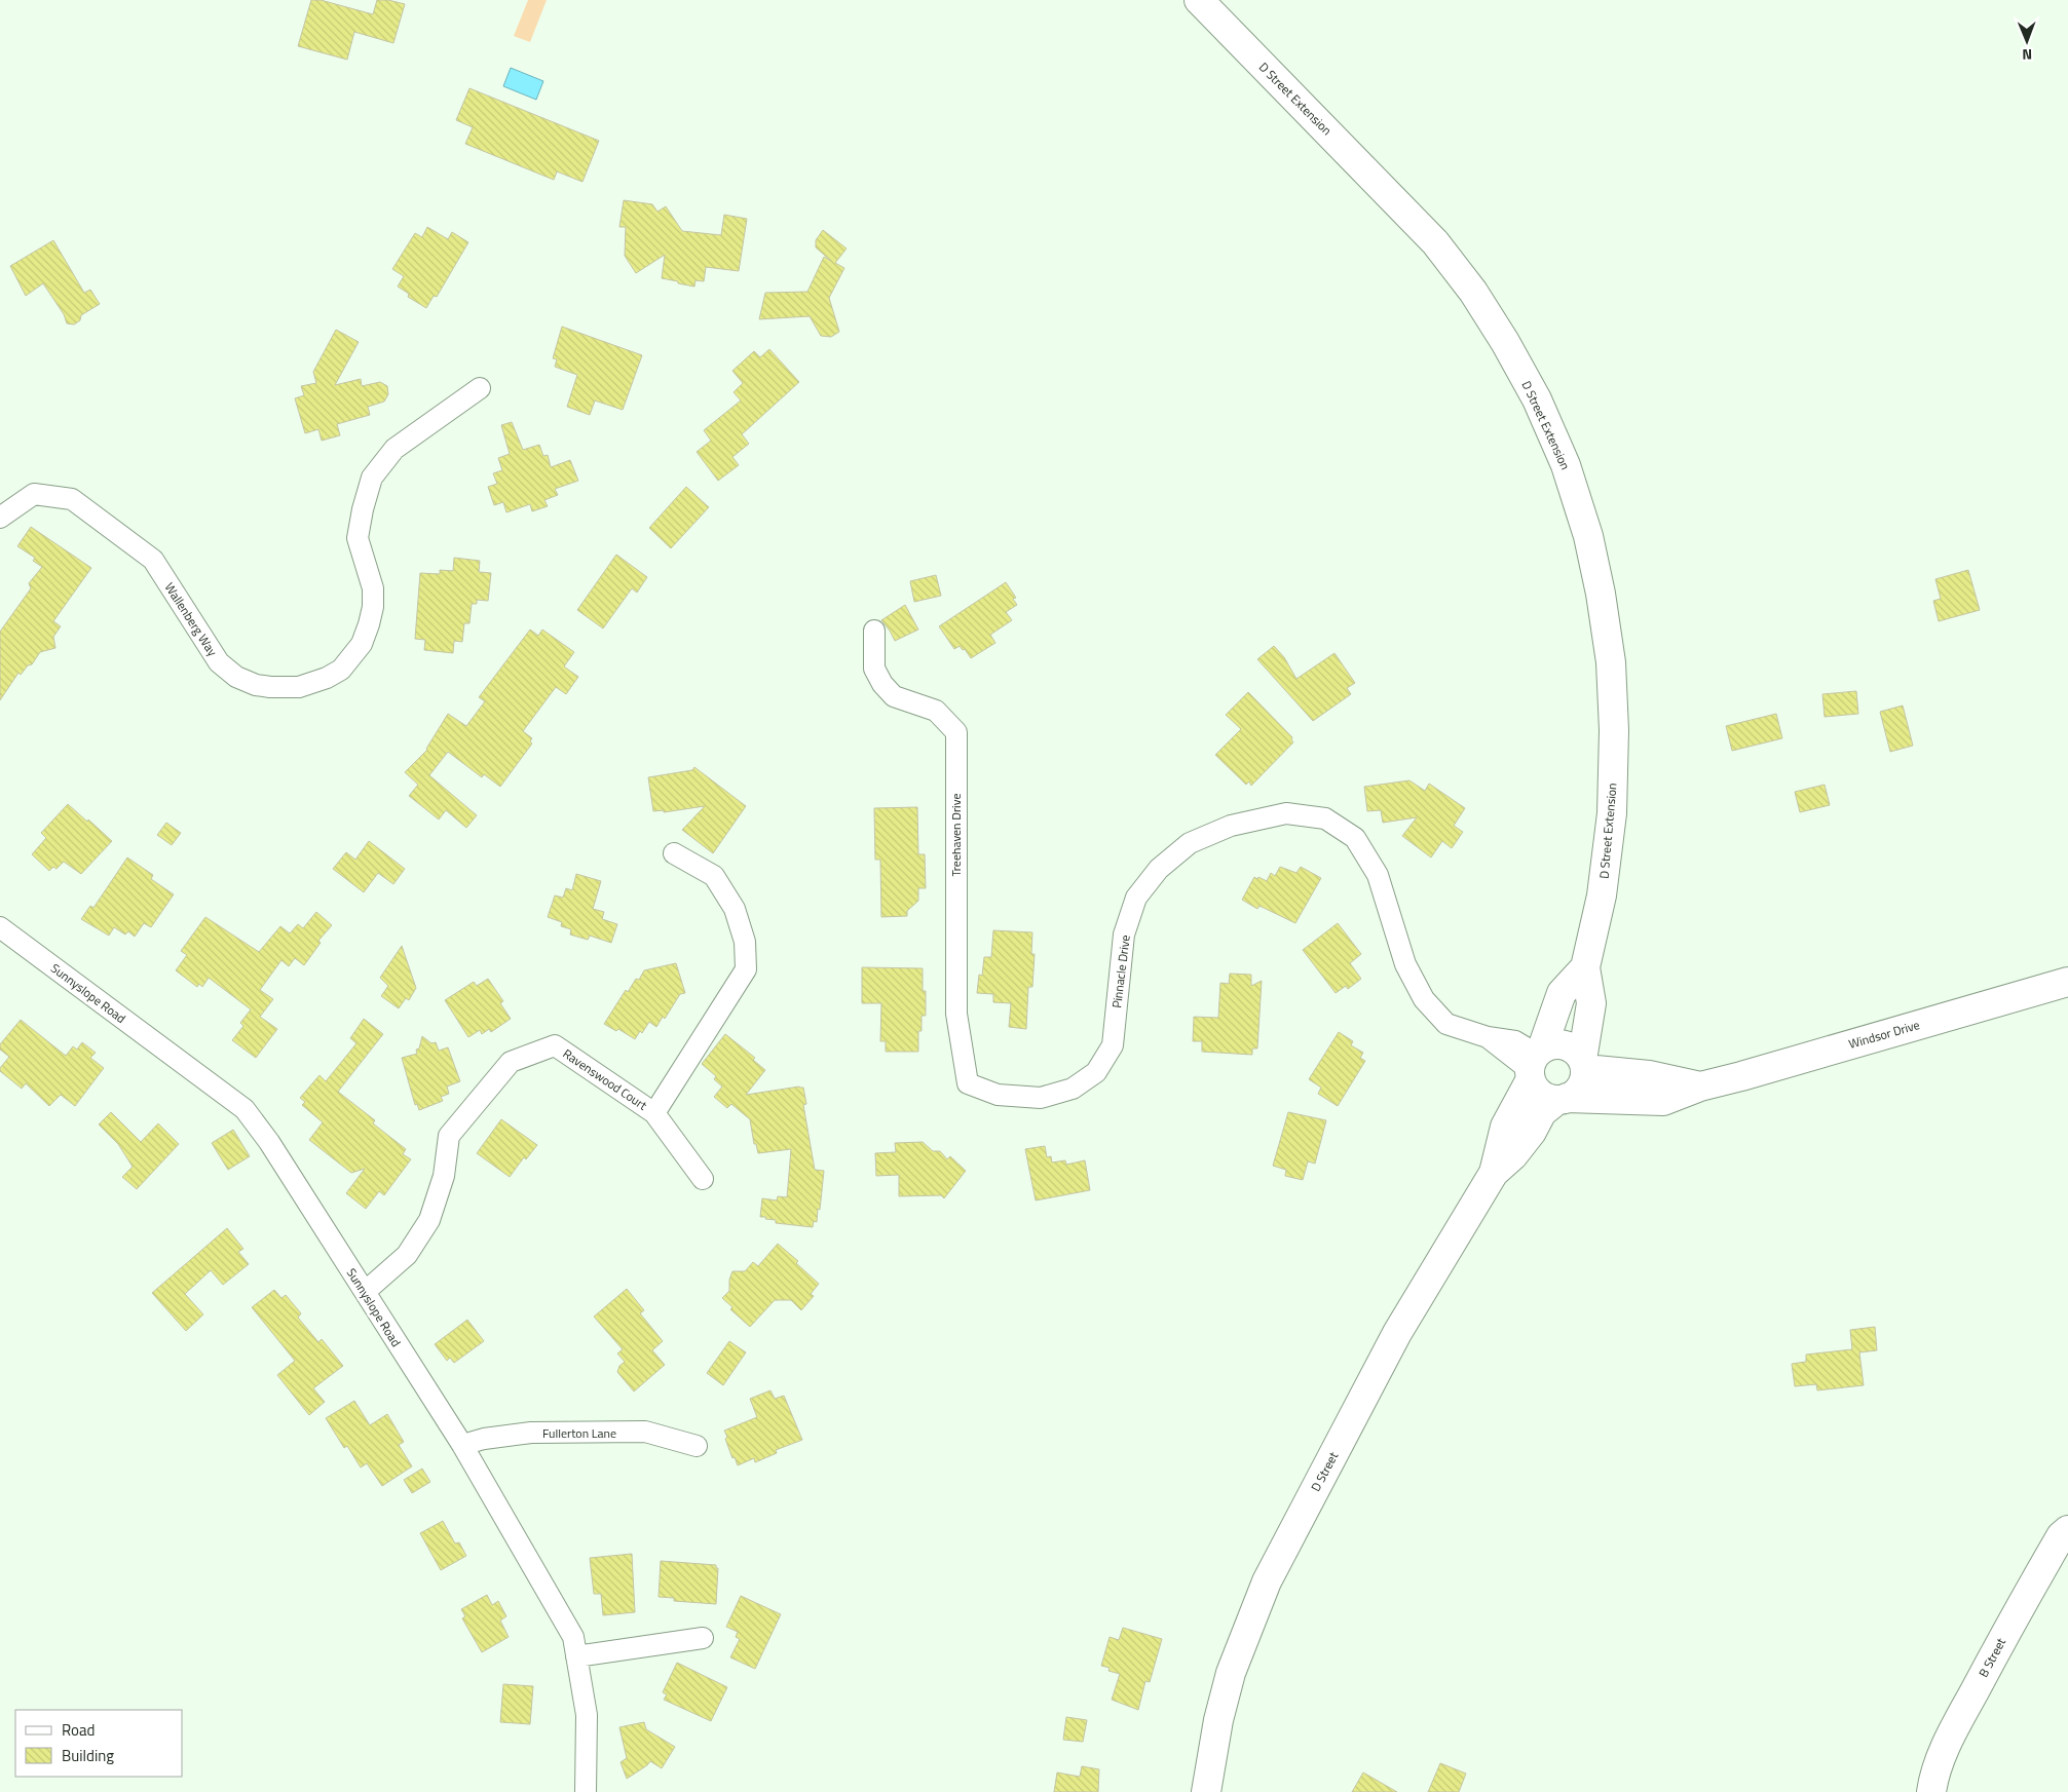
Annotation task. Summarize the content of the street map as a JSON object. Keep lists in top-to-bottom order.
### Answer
{
  "streets": {
    "street": [
      "D Street Extension",
      "Wallenberg Way",
      "Treehaven Drive",
      "Pinnacle Drive",
      "Sunnyslope Road",
      "Windsor Drive",
      "Ravenswood Court",
      "Fullerton Lane",
      "D Street",
      "B Street"
    ]
  },
  "crossings": [
    ["D Street Extension", "Pinnacle Drive"],
    ["D Street Extension", "Windsor Drive"],
    ["D Street Extension", "D Street"],
    ["Treehaven Drive", "Pinnacle Drive"],
    ["Pinnacle Drive", "Windsor Drive"],
    ["Pinnacle Drive", "D Street"],
    ["Sunnyslope Road", "Ravenswood Court"],
    ["Sunnyslope Road", "Fullerton Lane"],
    ["Windsor Drive", "D Street"]
  ],
  "legend": ["Road", "Building"],
  "north": "bottom"
}
